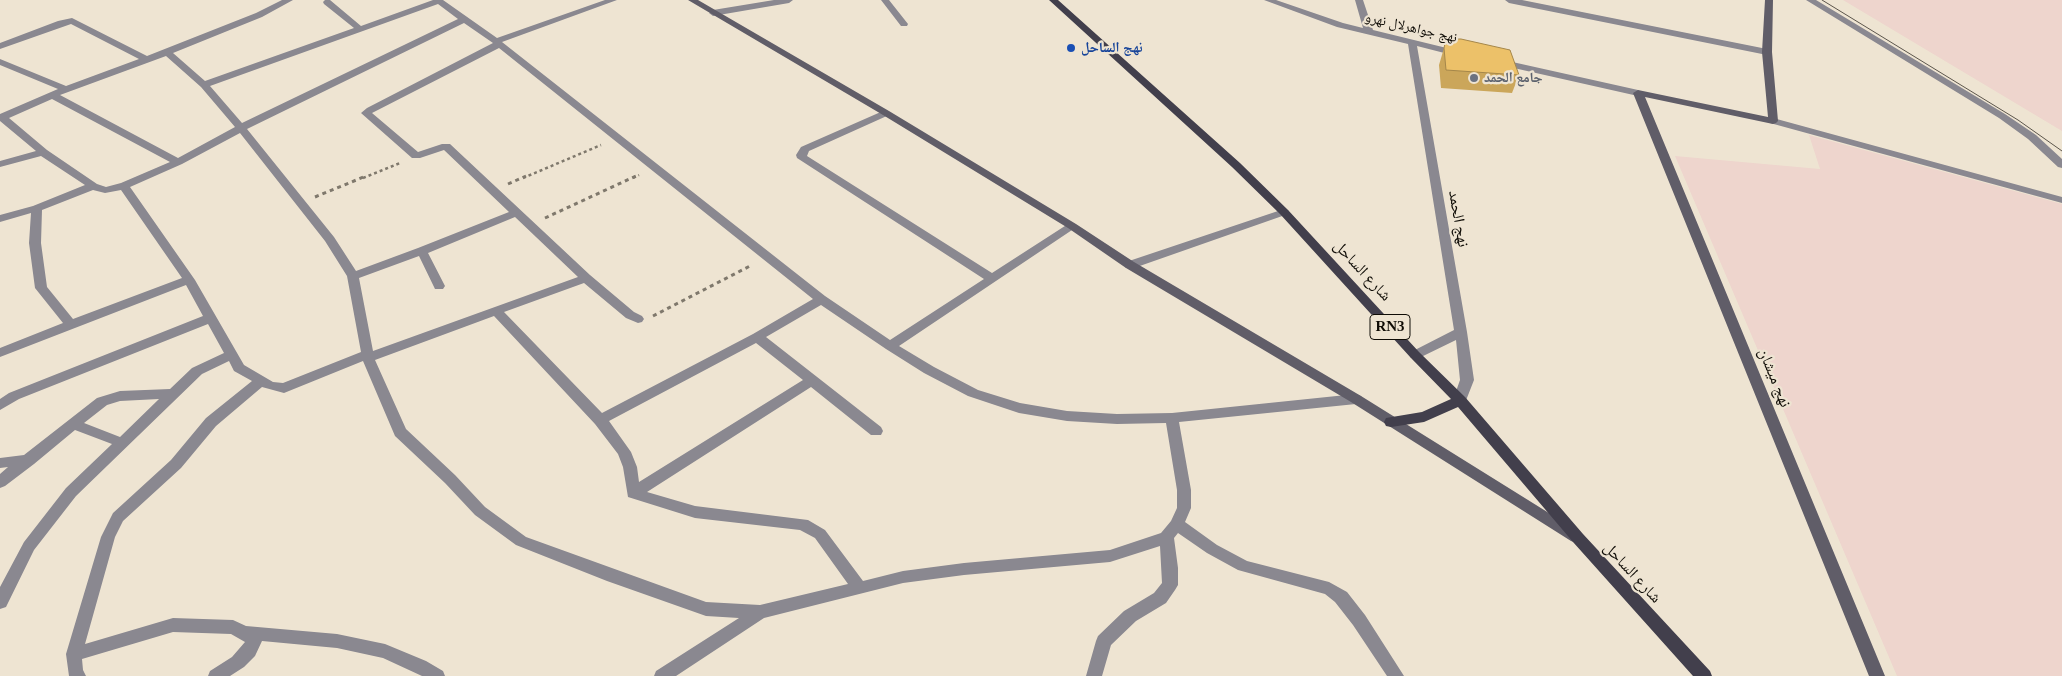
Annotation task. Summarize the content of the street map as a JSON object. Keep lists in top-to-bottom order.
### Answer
{
  "streets": {
    "main road": ["شارع الساحل", "RN3"],
    "street": ["نهج جواهرلال نهرو", "نهج الحمد", "نهج ميشان"]
  },
  "crossings": [
    ["نهج جواهرلال نهرو", "نهج الحمد"],
    ["نهج الحمد", "شارع الساحل"]
  ],
  "places": ["نهج الساحل", "جامع الحمد"]
}
